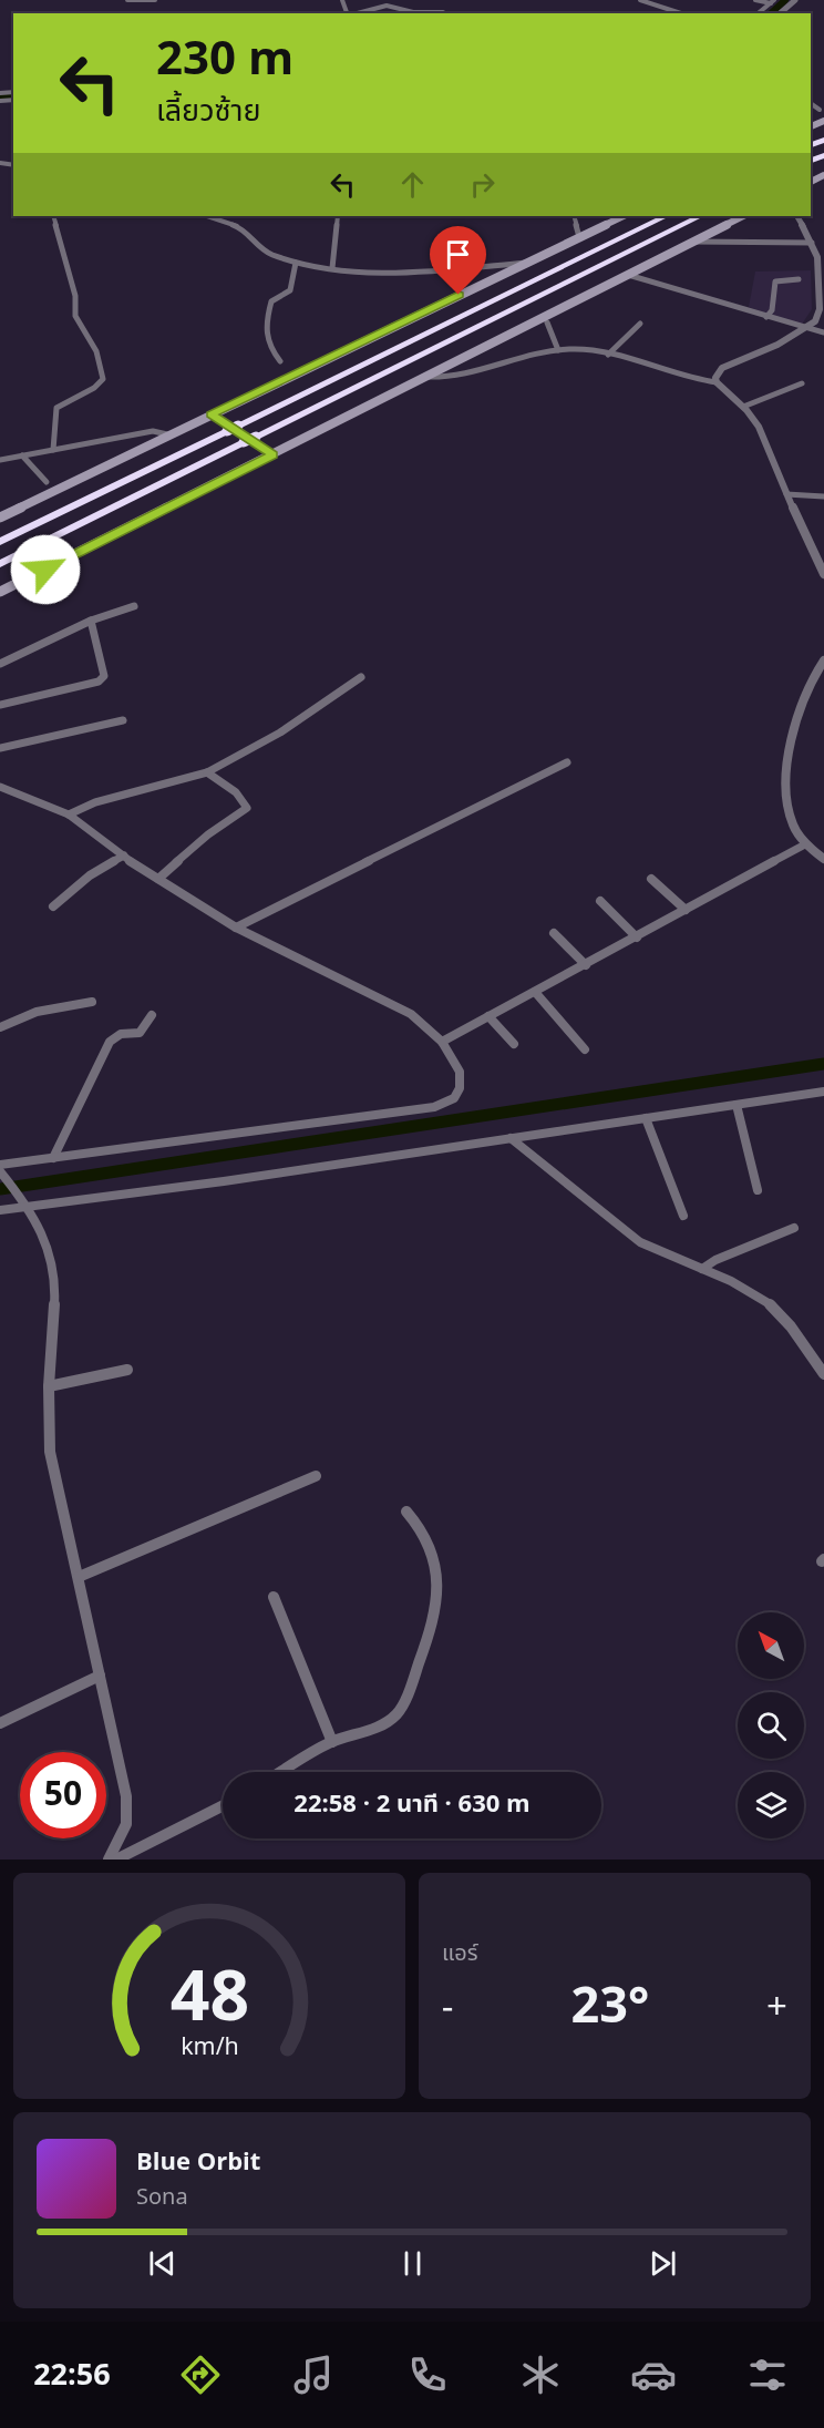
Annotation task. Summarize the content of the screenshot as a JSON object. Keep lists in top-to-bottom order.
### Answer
{
  "north": "top left",
  "page": {
    "turn": ["230 m", "เลี้ยวซ้าย"],
    "limit": "50",
    "trip": "22:58 · 2 นาที · 630 m",
    "tile": "แอร์",
    "heat": ["−", "23°", "+"],
    "song": ["Blue Orbit", "Sona"],
    "tabs": "22:56",
    "gauge": ["48", "km/h"]
  }
}
